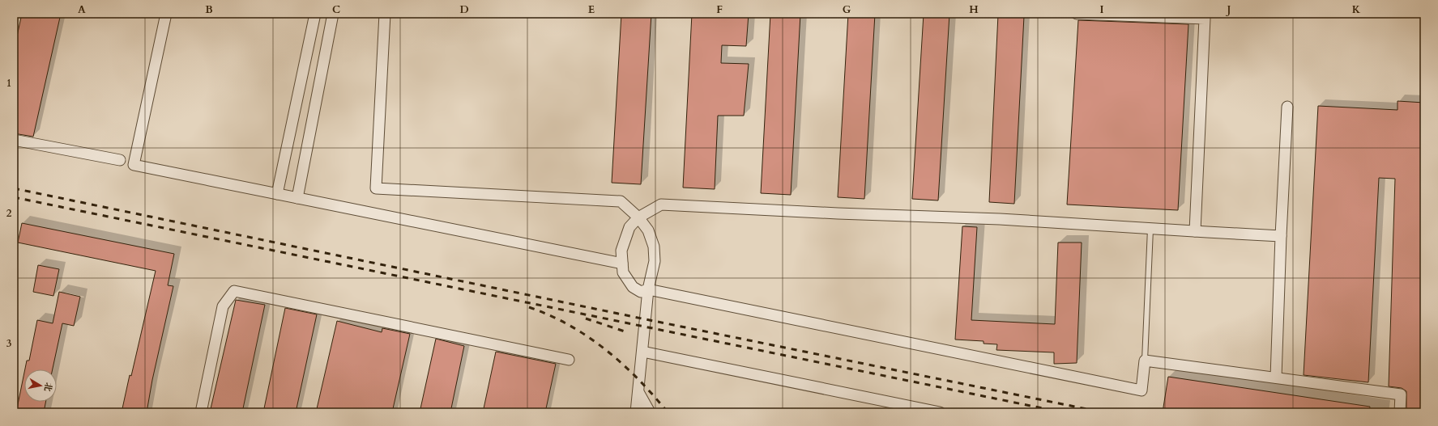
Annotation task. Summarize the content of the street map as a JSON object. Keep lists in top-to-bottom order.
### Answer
{
  "north": "right",
  "grid": {
    "columns": [
      "A",
      "B",
      "C",
      "D",
      "E",
      "F",
      "G",
      "H",
      "I",
      "J",
      "K"
    ],
    "rows": ["1", "2", "3"]
  }
}
